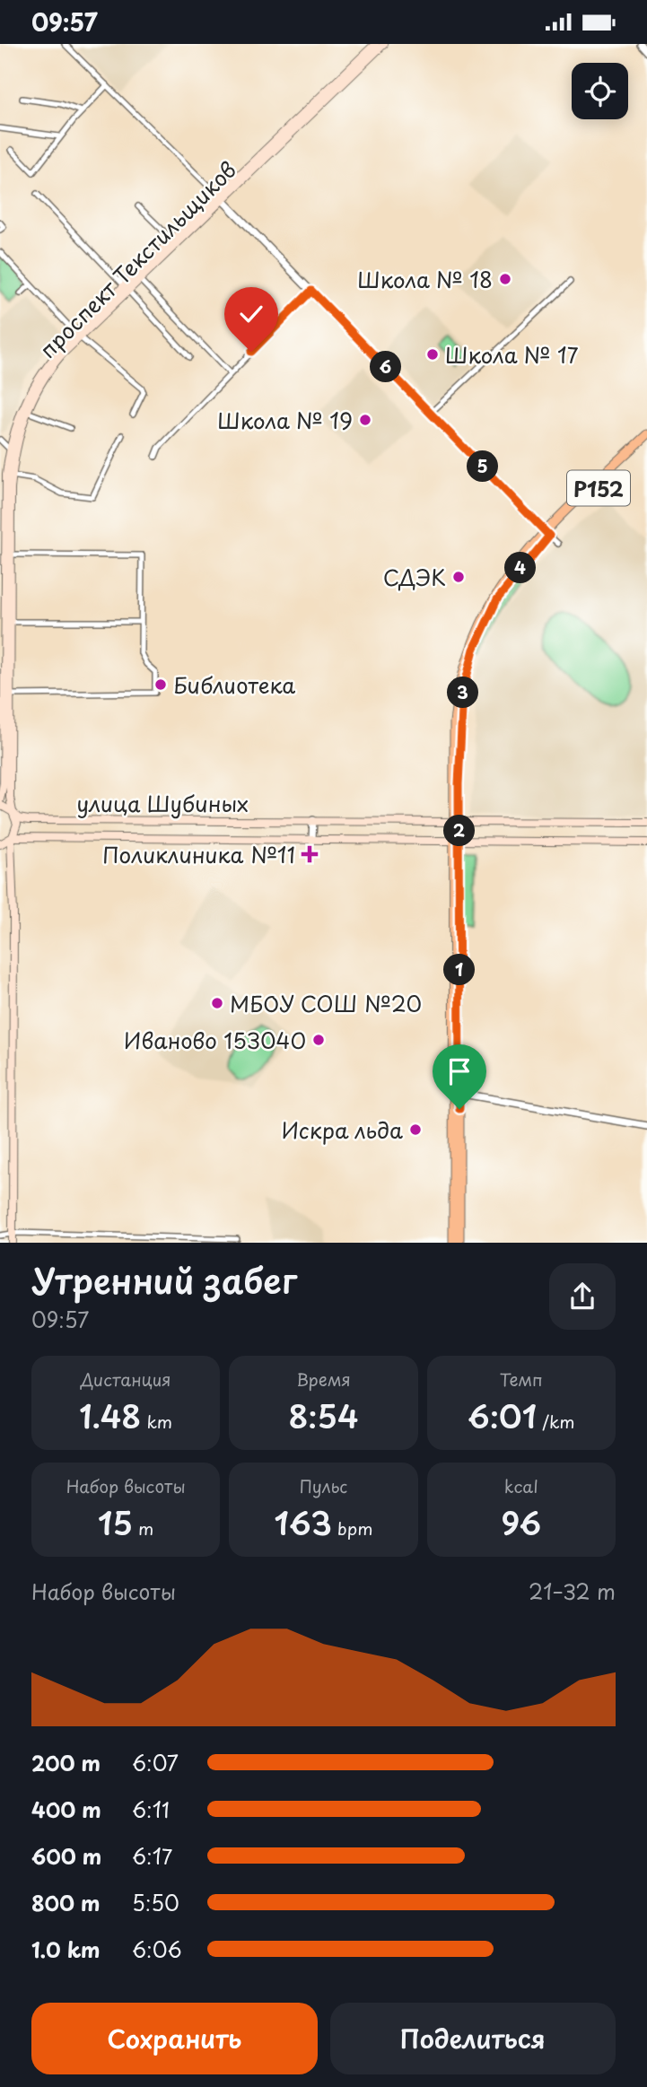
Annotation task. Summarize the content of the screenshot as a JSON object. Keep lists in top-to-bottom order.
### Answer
{
  "streets": {
    "main road": ["проспект Текстильщиков", "Р152", "улица Шубиных"]
  },
  "crossings": [
    ["проспект Текстильщиков", "улица Шубиных"],
    ["Р152", "улица Шубиных"]
  ],
  "places": {
    "other": [
      "Школа № 18",
      "Школа № 17",
      "Школа № 19",
      "СДЭК",
      "Библиотека",
      "МБОУ СОШ №20",
      "Иваново 153040",
      "Искра льда"
    ],
    "health": ["Поликлиника №11"]
  },
  "page": {
    "status": "09:57",
    "pins": [
      "6",
      "5",
      "4",
      "3",
      "2",
      "1"
    ],
    "heading": ["Утренний забег", "09:57"],
    "stats": [
      ["Дистанция", "1.48 km"],
      ["Время", "8:54"],
      ["Темп", "6:01 /km"],
      ["Набор высоты", "15 m"],
      ["Пульс", "163 bpm"],
      ["kcal", "96"]
    ],
    "chart": ["Набор высоты", "21–32 m"],
    "list": [
      {
        "name": "200 m",
        "note": "6:07"
      },
      {
        "name": "400 m",
        "note": "6:11"
      },
      {
        "name": "600 m",
        "note": "6:17"
      },
      {
        "name": "800 m",
        "note": "5:50"
      },
      {
        "name": "1.0 km",
        "note": "6:06"
      }
    ],
    "buttons": ["Сохранить", "Поделиться"]
  }
}
